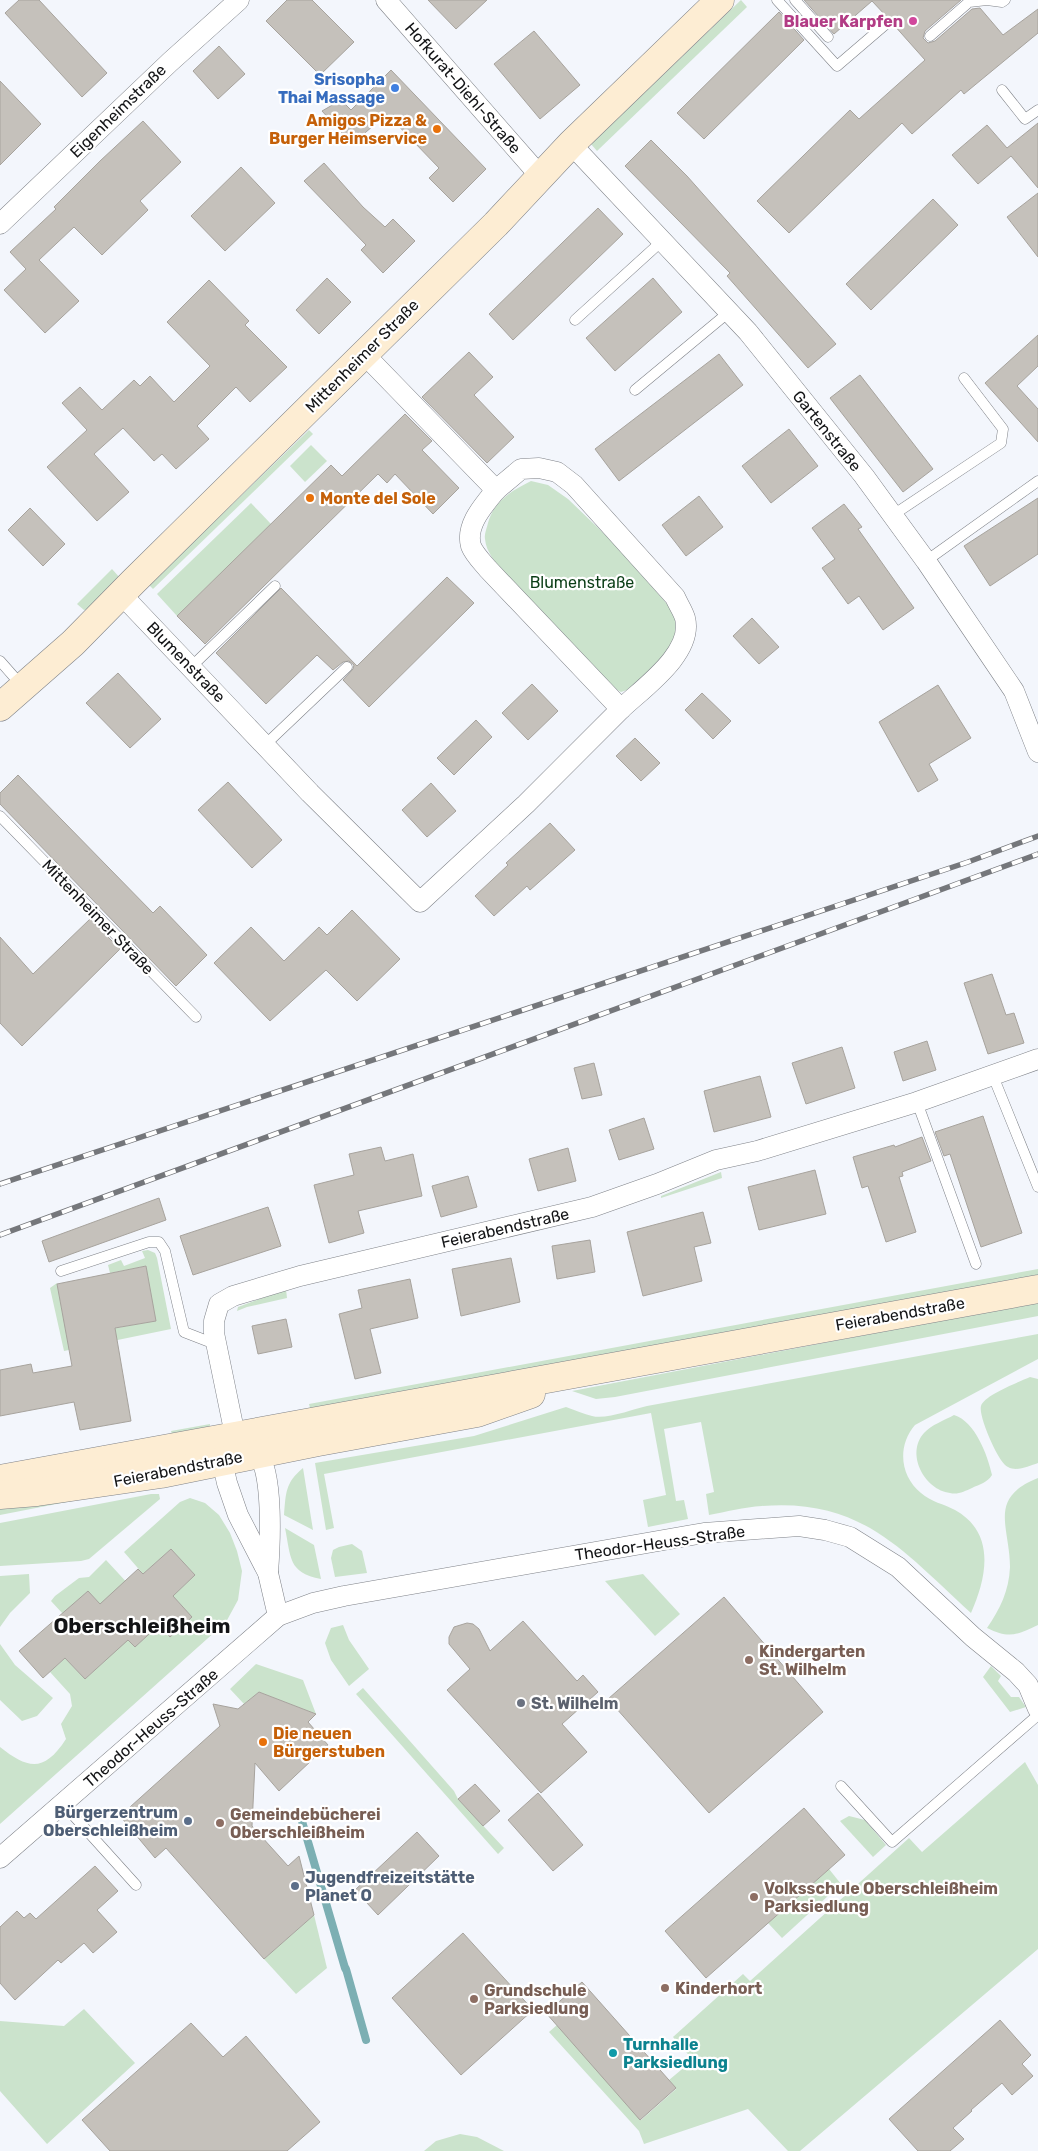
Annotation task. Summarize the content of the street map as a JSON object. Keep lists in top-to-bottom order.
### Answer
{
  "streets": {
    "main road": ["Mittenheimer Straße", "Feierabendstraße"],
    "street": [
      "Hofkurat-Diehl-Straße",
      "Eigenheimstraße",
      "Gartenstraße",
      "Blumenstraße",
      "Theodor-Heuss-Straße"
    ]
  },
  "crossings": [
    ["Hofkurat-Diehl-Straße", "Mittenheimer Straße"],
    ["Mittenheimer Straße", "Gartenstraße"],
    ["Mittenheimer Straße", "Blumenstraße"]
  ],
  "districts": ["Oberschleißheim"],
  "parks": ["Blumenstraße"],
  "places": [
    "Blauer Karpfen",
    "Srisopha Thai Massage",
    "Amigos Pizza & Burger Heimservice",
    "Monte del Sole",
    "Kindergarten St. Wilhelm",
    "St. Wilhelm",
    "Die neuen Bürgerstuben",
    "Bürgerzentrum Oberschleißheim",
    "Gemeindebücherei Oberschleißheim",
    "Jugendfreizeitstätte Planet O",
    "Volksschule Oberschleißheim Parksiedlung",
    "Kinderhort",
    "Grundschule Parksiedlung",
    "Turnhalle Parksiedlung"
  ]
}
